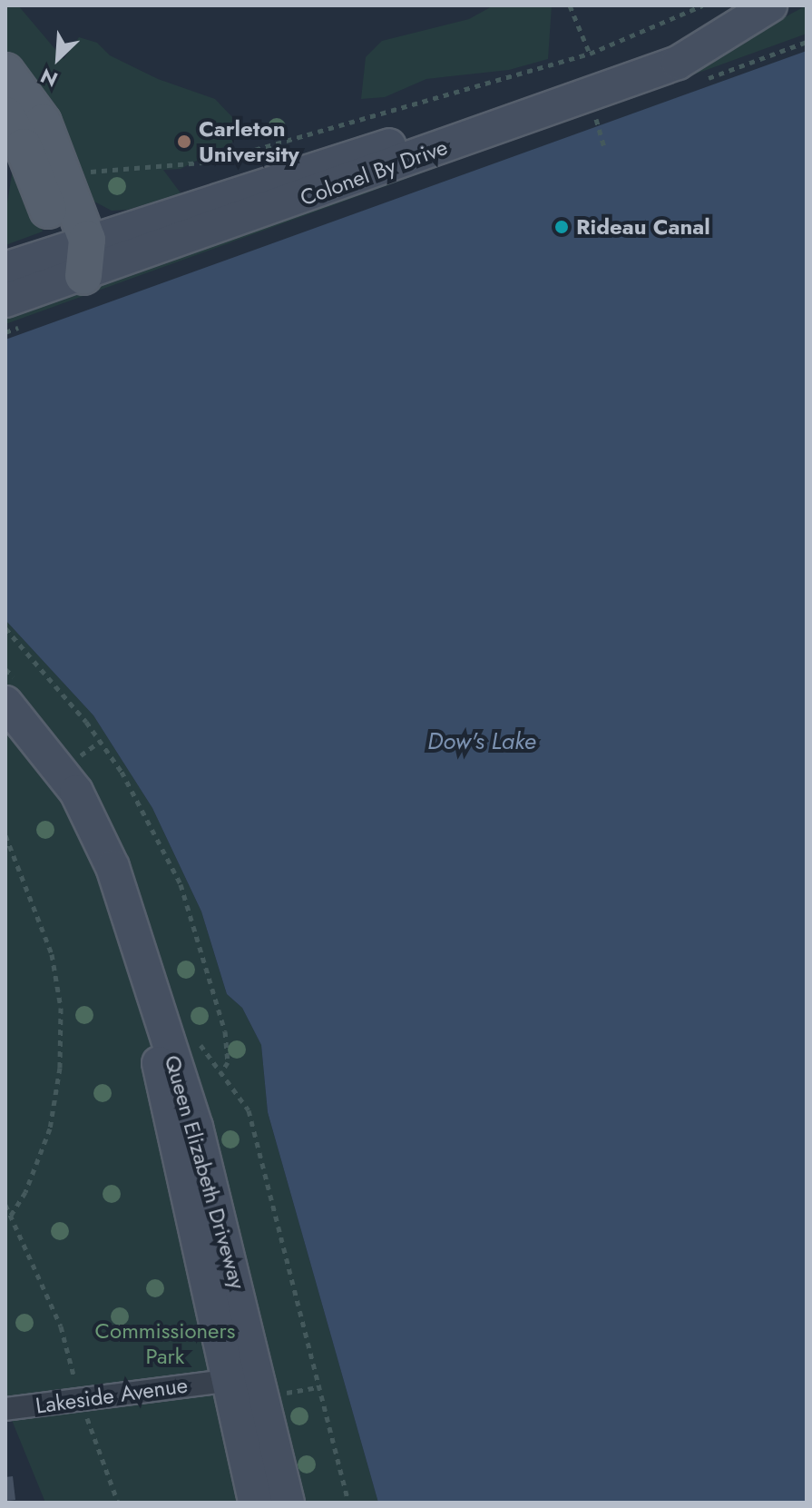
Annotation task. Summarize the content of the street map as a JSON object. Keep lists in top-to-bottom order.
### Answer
{
  "streets": {
    "main road": ["Colonel By Drive", "Queen Elizabeth Driveway"],
    "street": ["Lakeside Avenue"]
  },
  "crossings": [
    ["Queen Elizabeth Driveway", "Lakeside Avenue"]
  ],
  "water": ["Dow's Lake"],
  "parks": ["Commissioners Park"],
  "places": ["Carleton University", "Rideau Canal"],
  "north": "bottom left"
}
